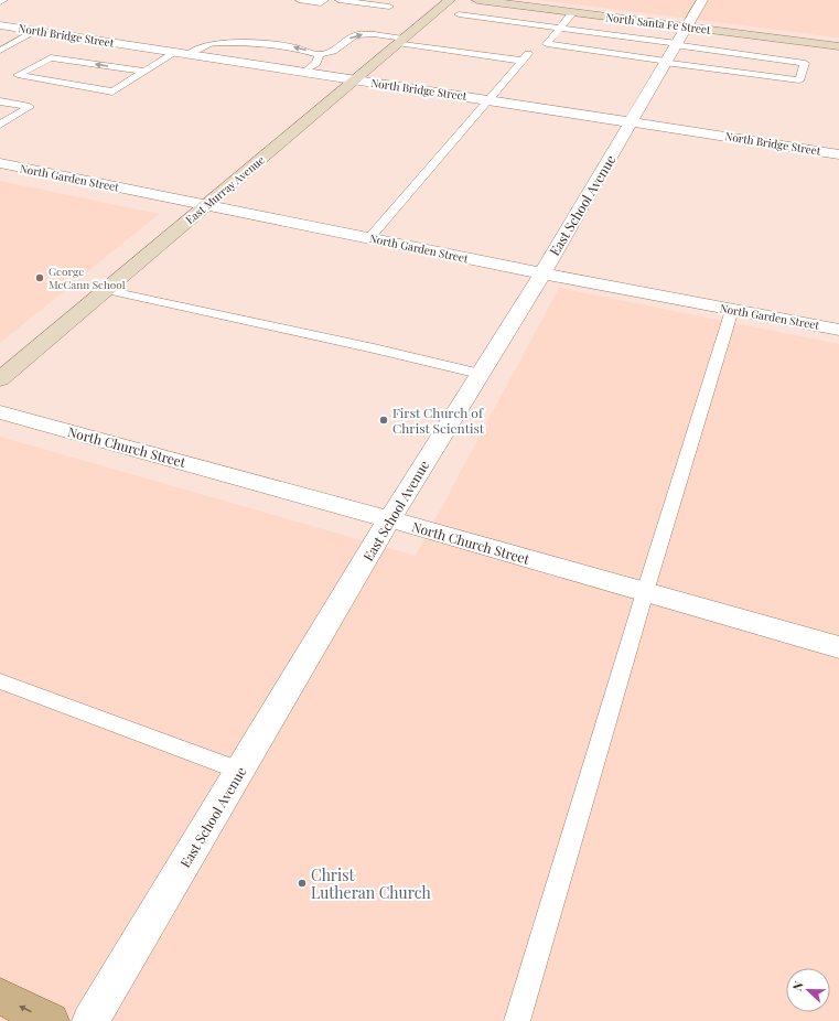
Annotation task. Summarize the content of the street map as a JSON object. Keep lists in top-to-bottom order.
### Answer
{
  "streets": {
    "street": [
      "North Santa Fe Street",
      "North Bridge Street",
      "North Garden Street",
      "East Murray Avenue",
      "East School Avenue",
      "North Church Street"
    ]
  },
  "crossings": [
    ["North Santa Fe Street", "East School Avenue"],
    ["North Bridge Street", "East Murray Avenue"],
    ["North Bridge Street", "East School Avenue"],
    ["North Garden Street", "East Murray Avenue"],
    ["North Garden Street", "East School Avenue"],
    ["East School Avenue", "North Church Street"]
  ],
  "places": ["George McCann School", "First Church of Christ Scientist", "Christ Lutheran Church"],
  "north": "left"
}
